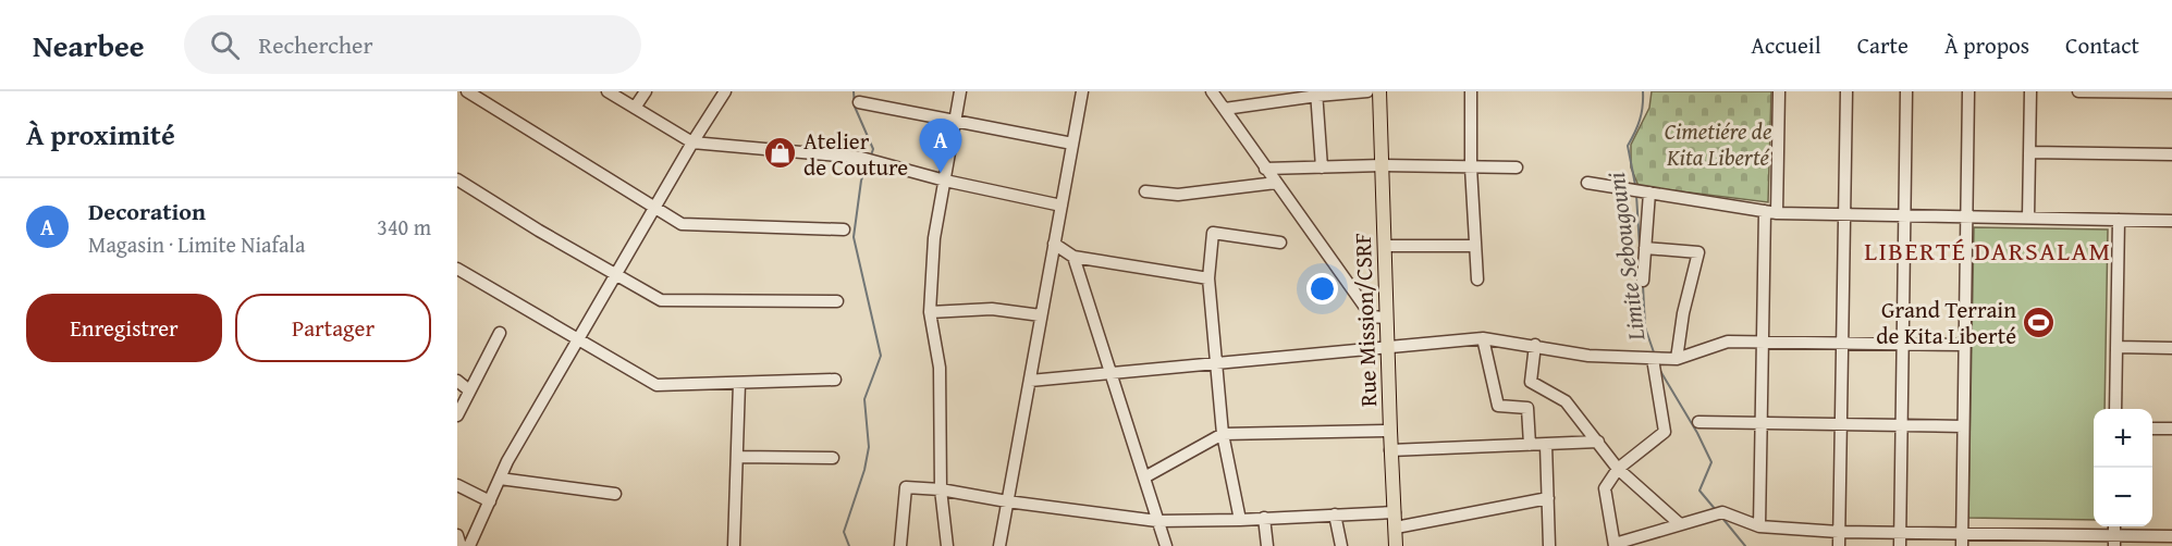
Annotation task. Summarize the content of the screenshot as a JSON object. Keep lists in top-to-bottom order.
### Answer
{
  "streets": {
    "main road": ["Rue Mission/CSRF"]
  },
  "districts": ["LIBERTÉ DARSALAM"],
  "water": ["Limite Sebougouni"],
  "parks": ["Cimetiére de Kita Liberté"],
  "places": {
    "shop": ["Atelier de Couture"],
    "sports": ["Grand Terrain de Kita Liberté"]
  },
  "page": {
    "header": "Nearbee",
    "search": "Rechercher",
    "nav": [
      "Accueil",
      "Carte",
      "À propos",
      "Contact"
    ],
    "heading": "À proximité",
    "pins": "A",
    "list": [
      {
        "mark": "A",
        "name": "Decoration",
        "note": "Magasin · Limite Niafala",
        "value": "340 m"
      }
    ],
    "buttons": ["Enregistrer", "Partager"],
    "map_buttons": ["+", "−"]
  }
}
